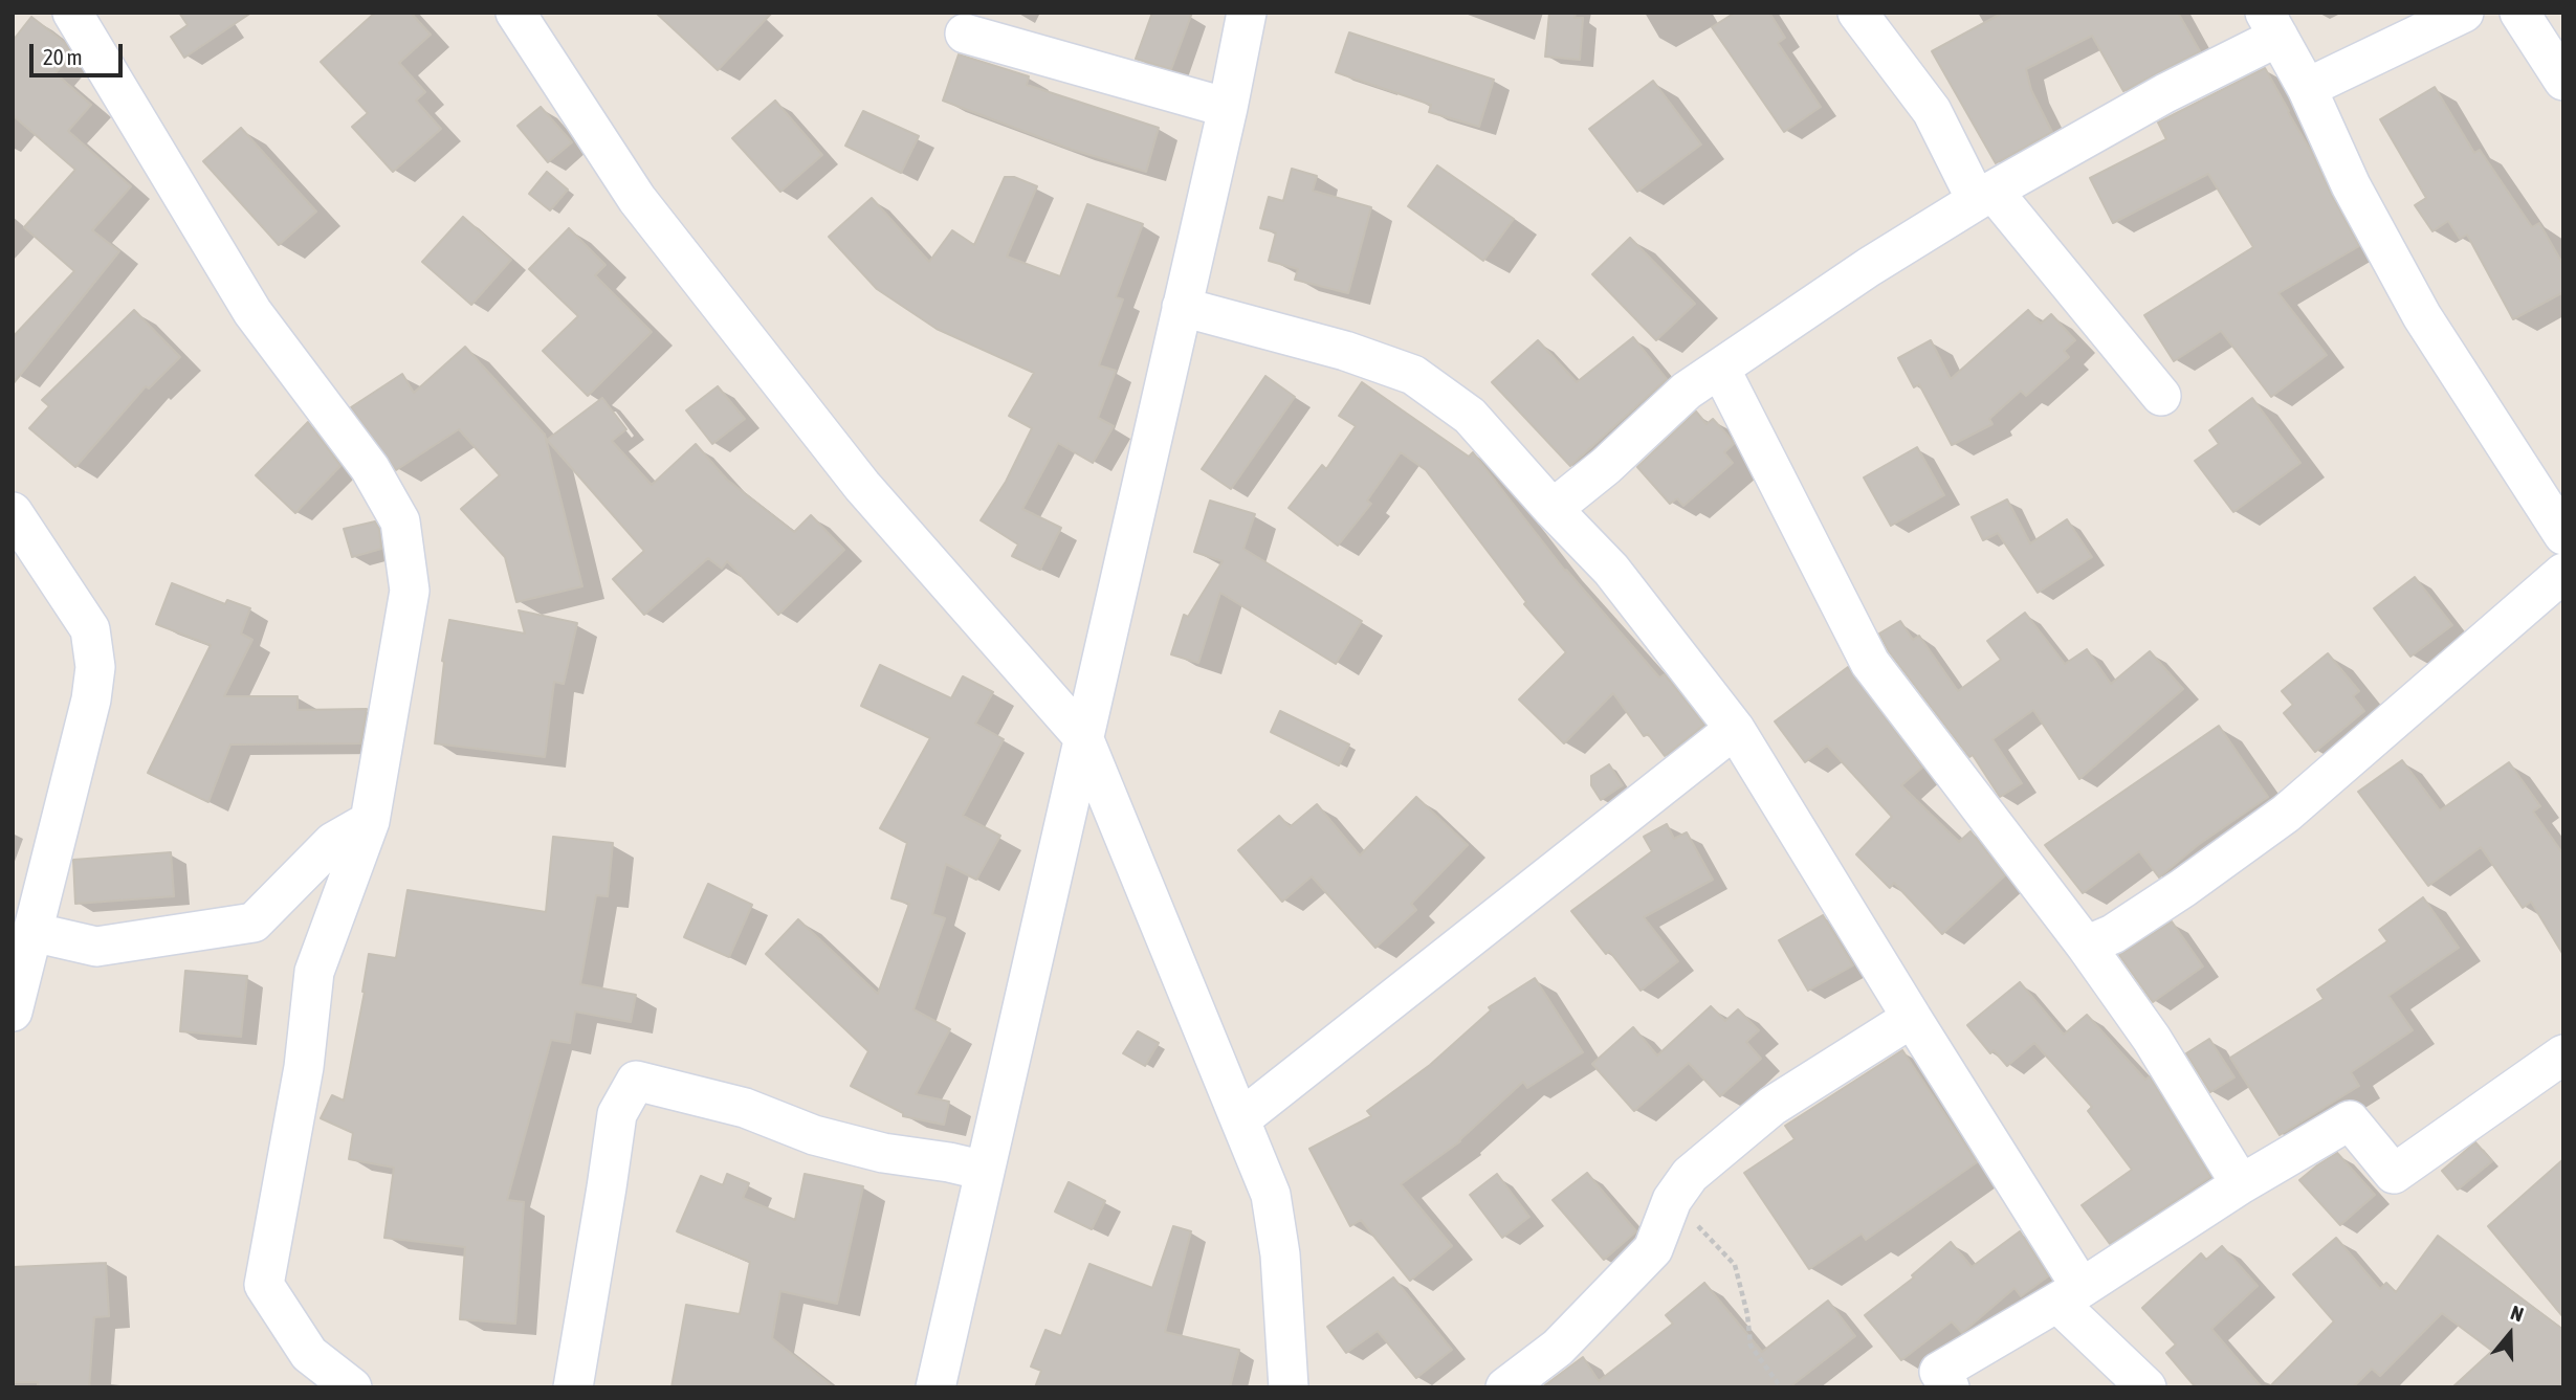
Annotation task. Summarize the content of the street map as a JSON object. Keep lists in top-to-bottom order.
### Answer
{
  "scale_bar": "20 m",
  "north": "top"
}
